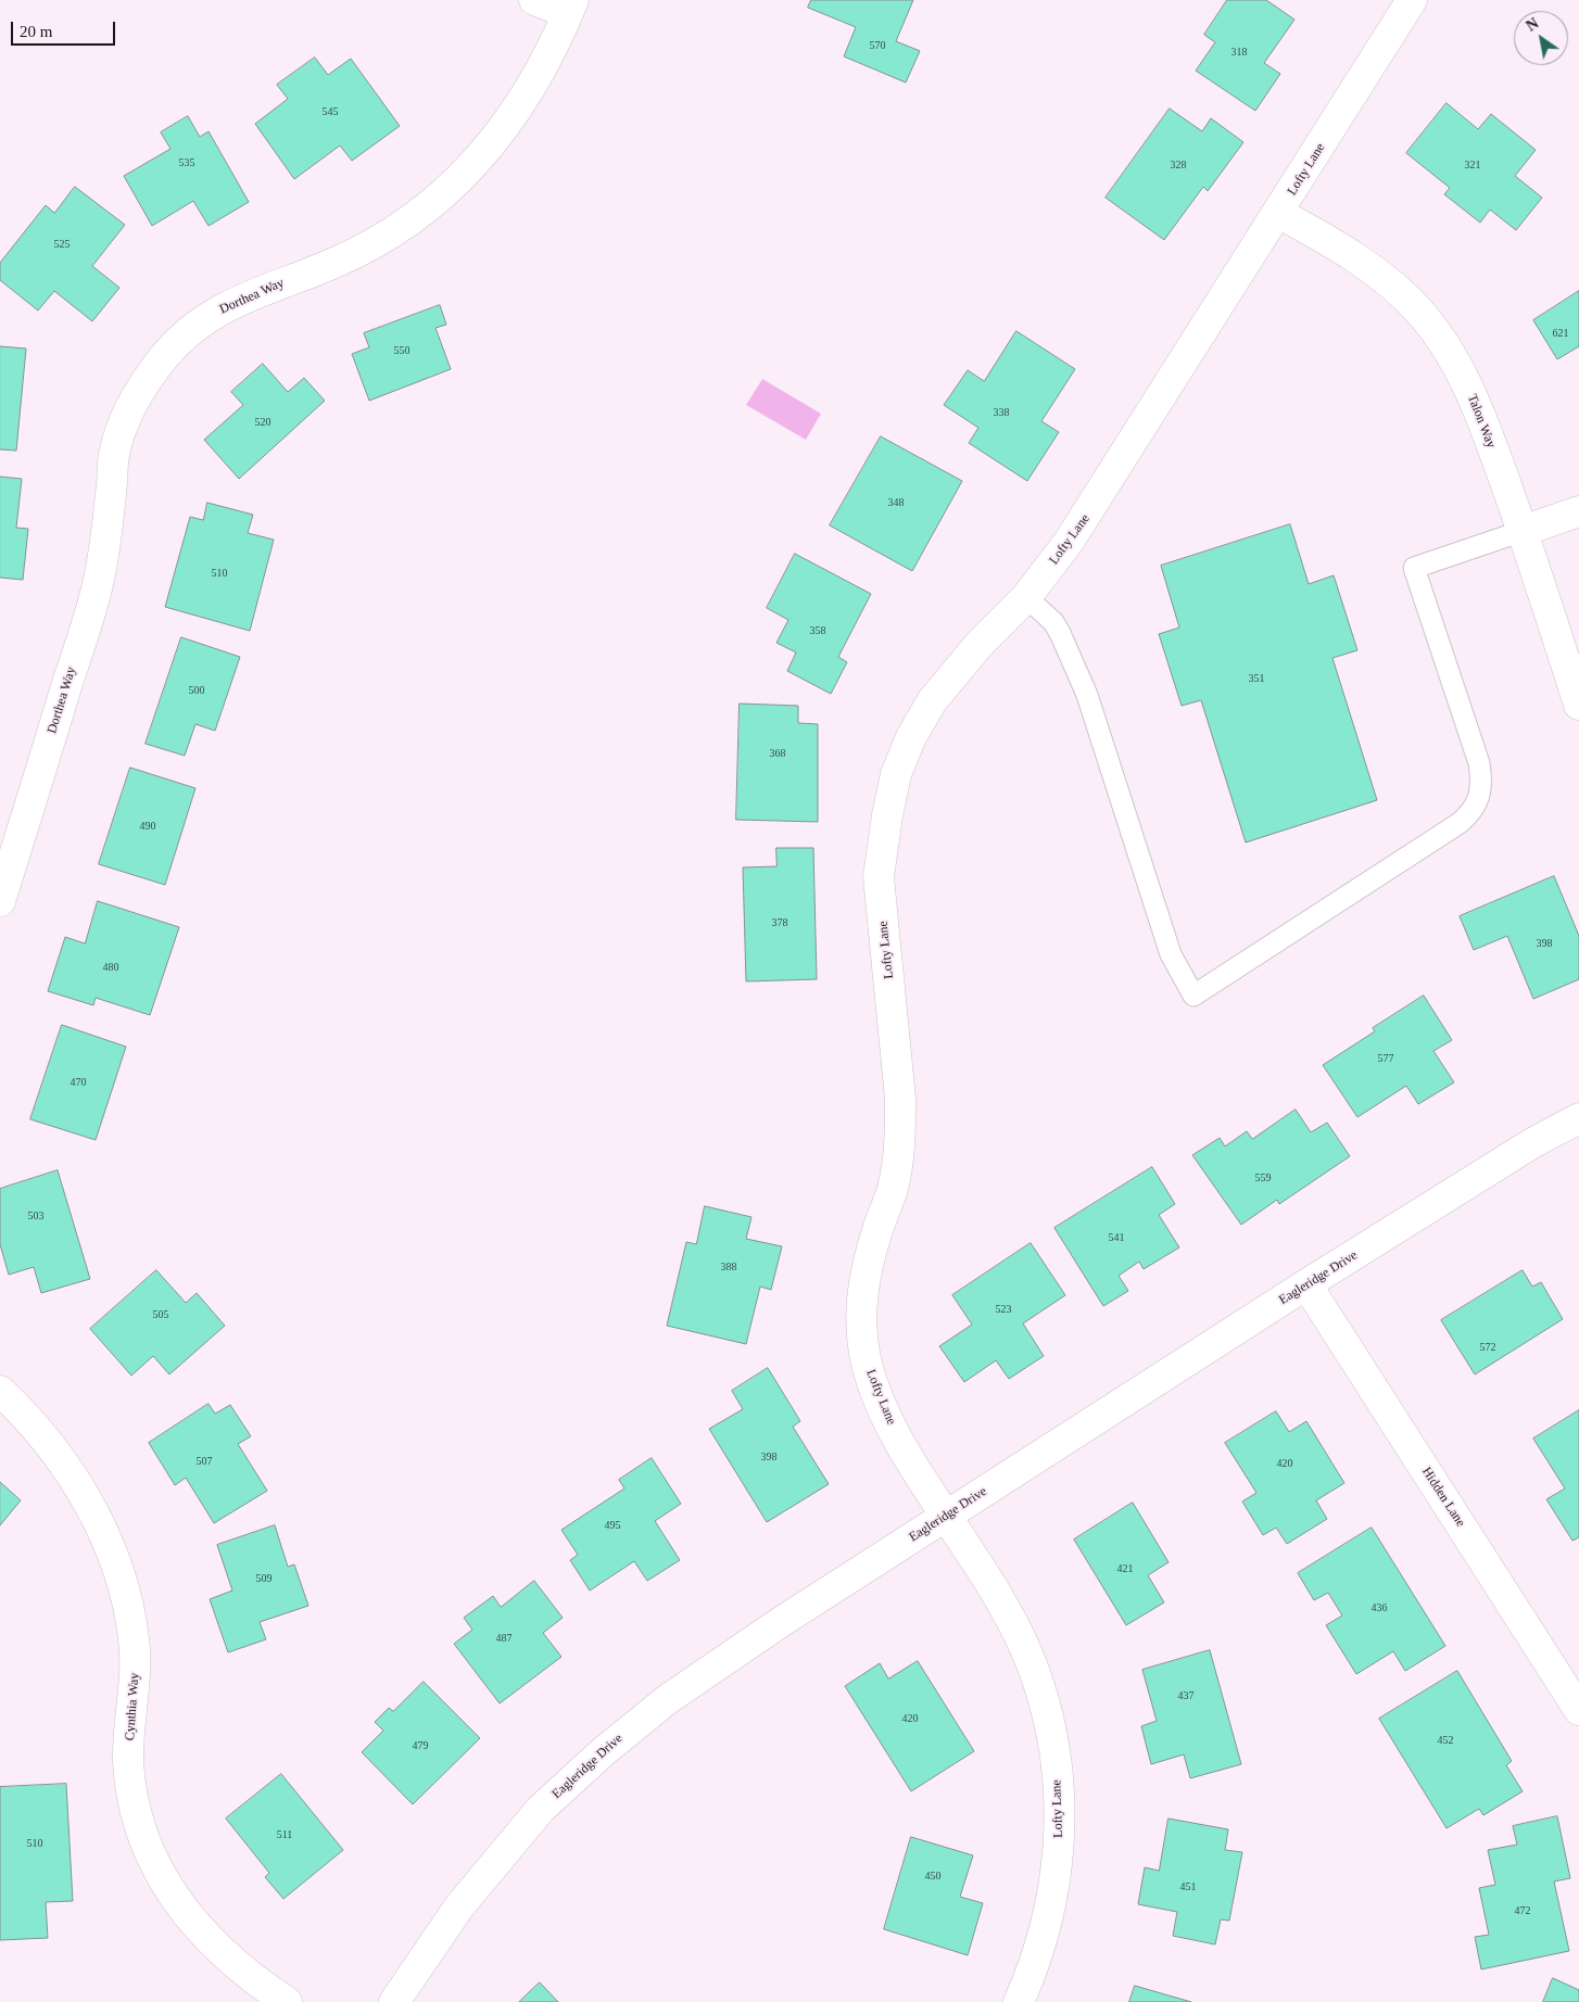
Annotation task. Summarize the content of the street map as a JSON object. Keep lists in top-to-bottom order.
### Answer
{
  "streets": {
    "street": [
      "Lofty Lane",
      "Dorthea Way",
      "Talon Way",
      "Eagleridge Drive",
      "Hidden Lane",
      "Cynthia Way"
    ]
  },
  "crossings": [
    ["Lofty Lane", "Talon Way"],
    ["Lofty Lane", "Eagleridge Drive"],
    ["Eagleridge Drive", "Hidden Lane"]
  ],
  "house_numbers": [
    "570",
    "318",
    "545",
    "535",
    "328",
    "321",
    "525",
    "621",
    "550",
    "338",
    "520",
    "348",
    "510",
    "358",
    "351",
    "500",
    "368",
    "490",
    "378",
    "398",
    "480",
    "577",
    "470",
    "559",
    "503",
    "541",
    "388",
    "523",
    "505",
    "572",
    "398",
    "507",
    "420",
    "495",
    "421",
    "509",
    "436",
    "487",
    "437",
    "420",
    "452",
    "479",
    "511",
    "510",
    "450",
    "451",
    "472"
  ],
  "scale_bar": "20 m",
  "north": "top left"
}
